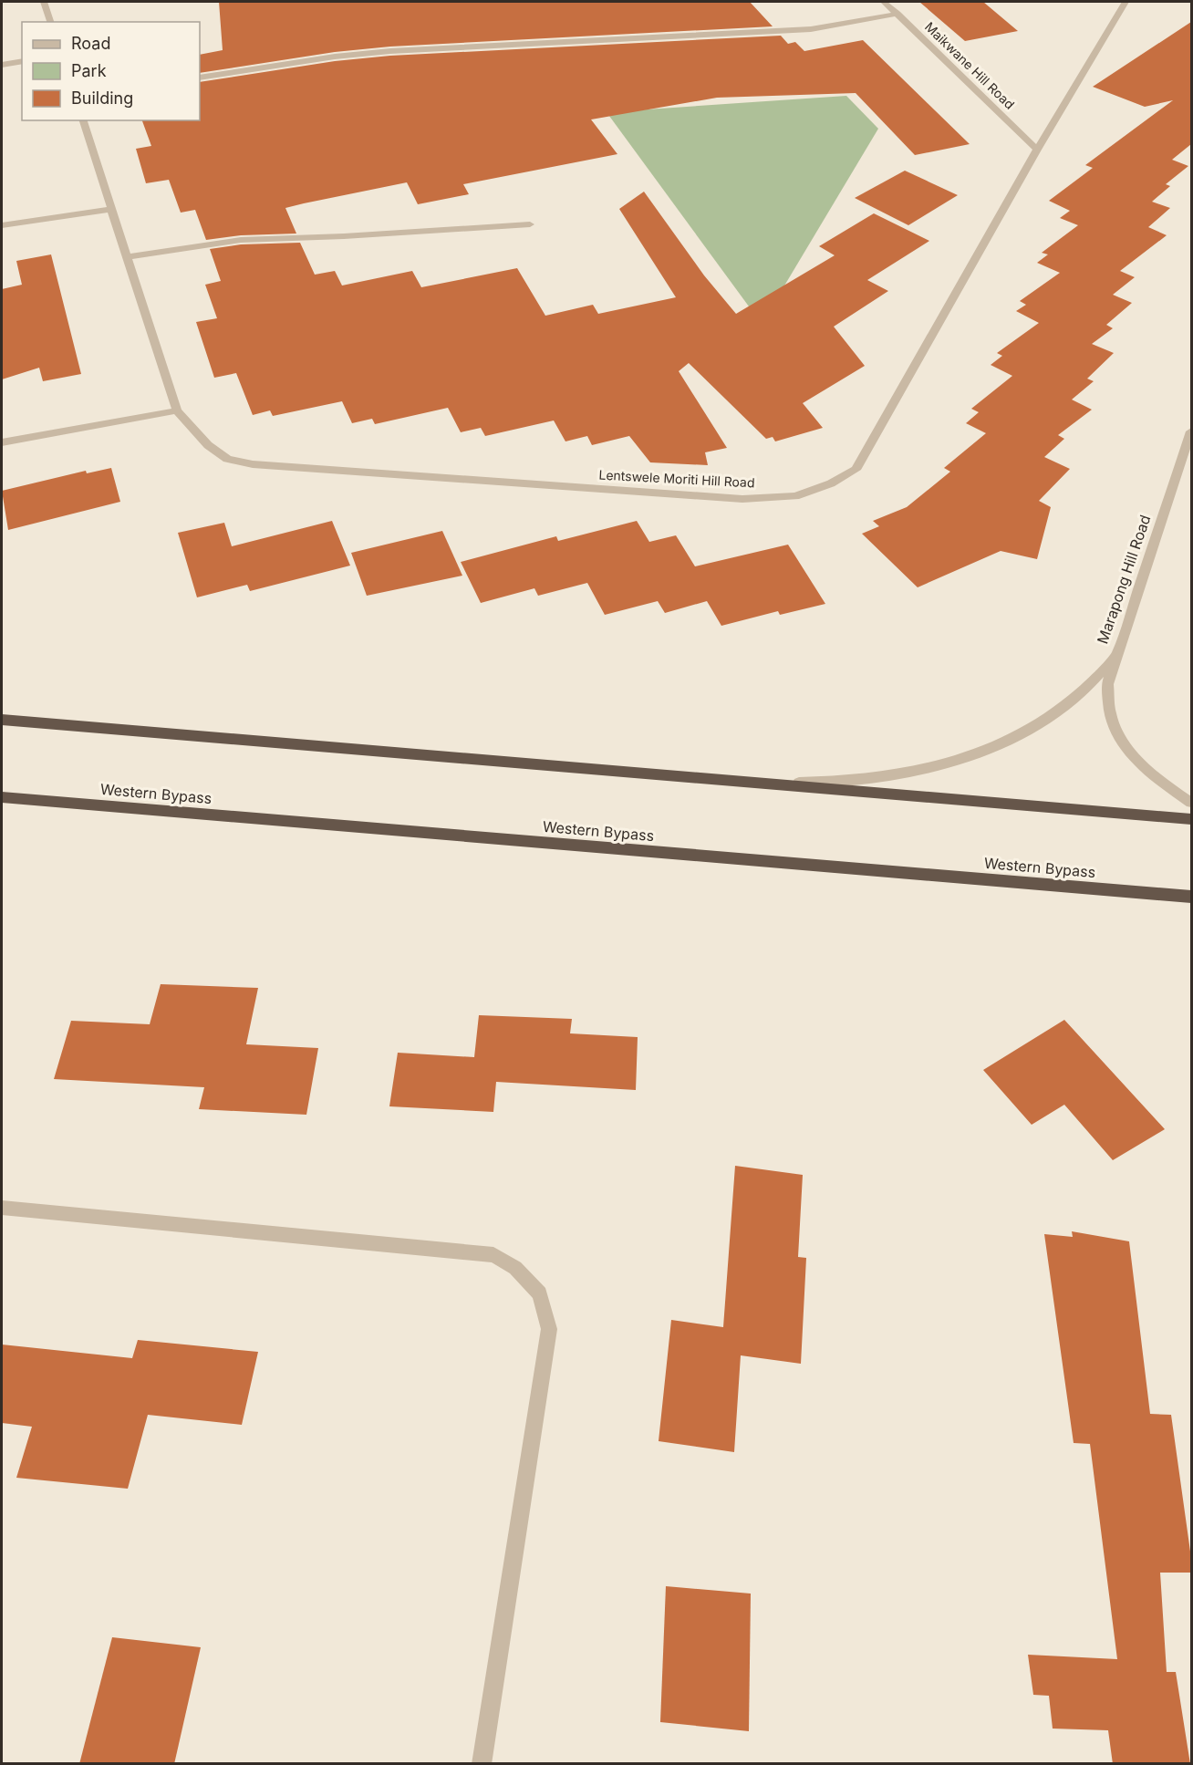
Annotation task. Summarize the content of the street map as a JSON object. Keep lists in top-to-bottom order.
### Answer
{
  "streets": {
    "highway": ["Western Bypass"],
    "street": ["Maikwane Hill Road", "Lentswele Moriti Hill Road", "Marapong Hill Road"]
  },
  "crossings": [
    ["Maikwane Hill Road", "Lentswele Moriti Hill Road"]
  ],
  "legend": ["Road", "Park", "Building"]
}
